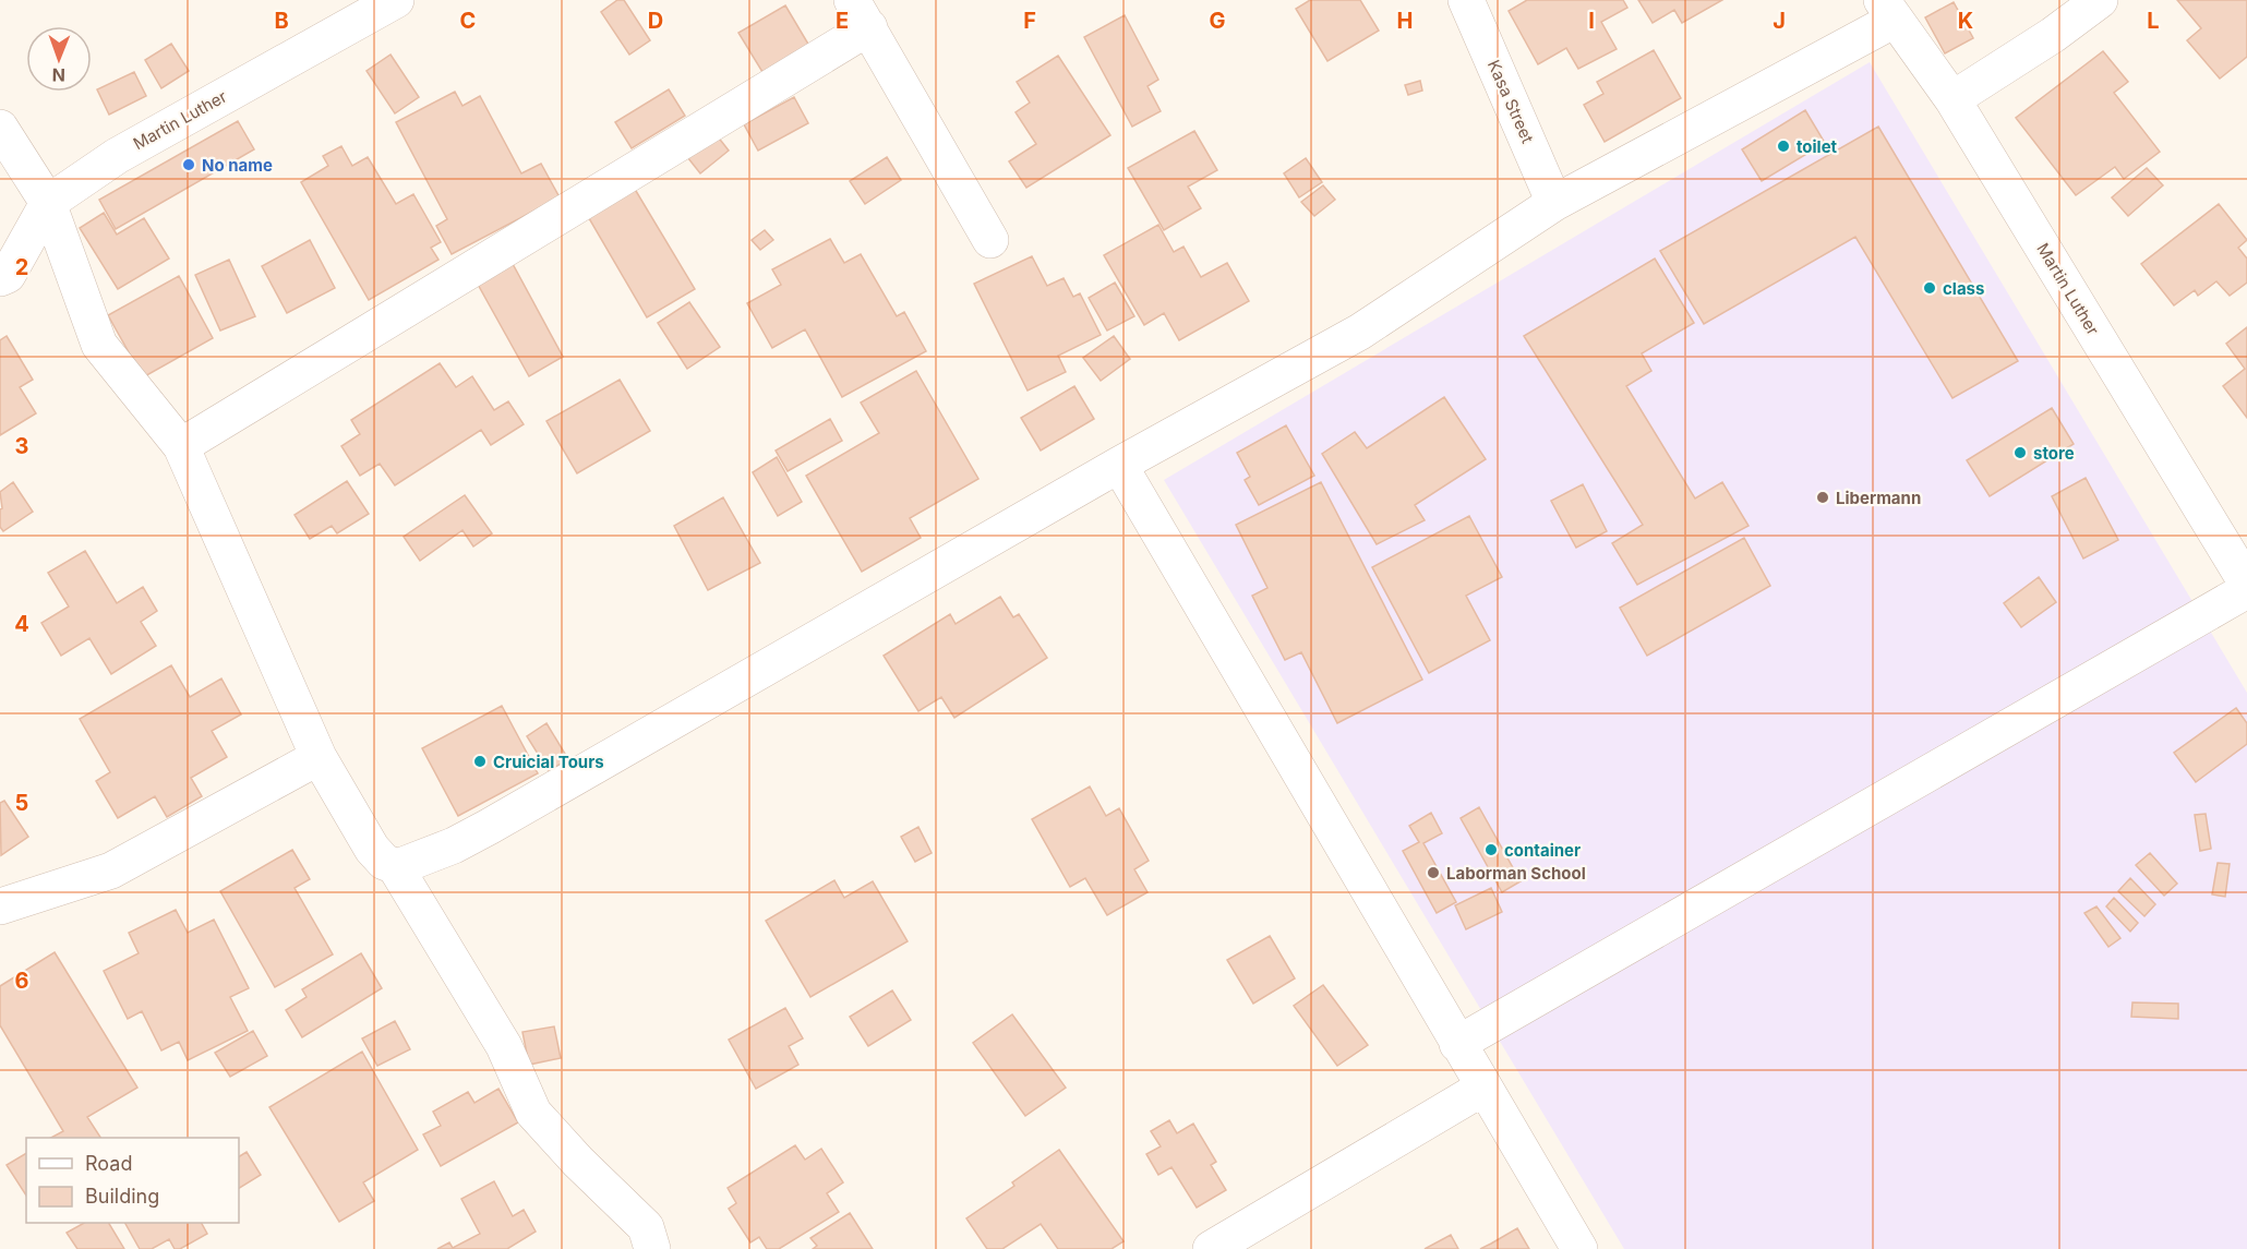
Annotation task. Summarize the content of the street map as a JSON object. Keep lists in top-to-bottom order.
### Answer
{
  "streets": {
    "street": ["Kasa Street", "Martin Luther"]
  },
  "places": [
    "toilet",
    "No name",
    "class",
    "store",
    "Libermann",
    "Cruicial Tours",
    "container",
    "Laborman School"
  ],
  "legend": ["Road", "Building"],
  "north": "bottom",
  "grid": {
    "columns": [
      "B",
      "C",
      "D",
      "E",
      "F",
      "G",
      "H",
      "I",
      "J",
      "K",
      "L"
    ],
    "rows": [
      "2",
      "3",
      "4",
      "5",
      "6"
    ]
  }
}
